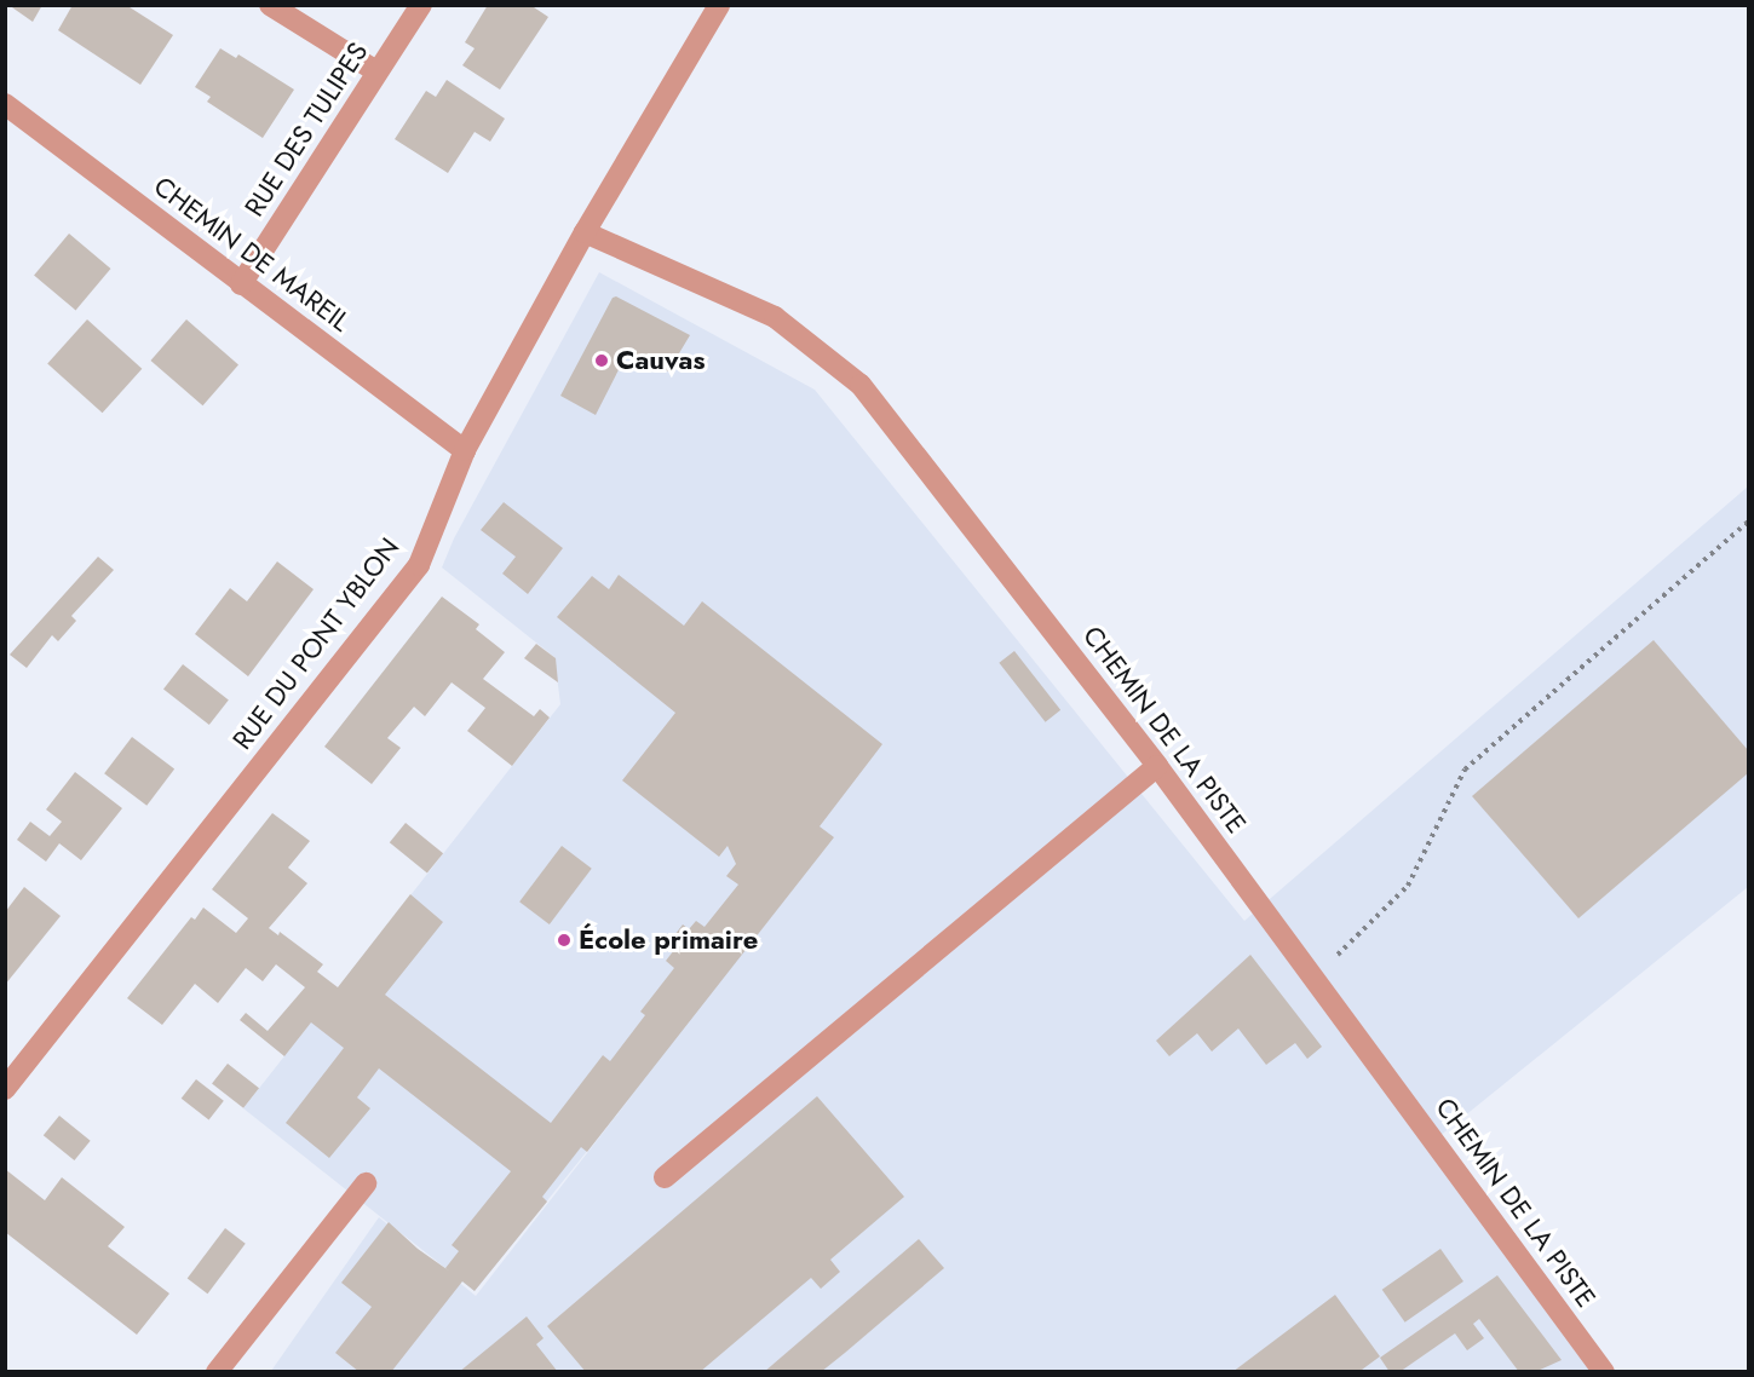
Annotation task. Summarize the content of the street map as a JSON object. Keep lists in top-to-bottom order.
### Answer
{
  "streets": {
    "street": [
      "RUE DES TULIPES",
      "CHEMIN DE MAREIL",
      "RUE DU PONT YBLON",
      "CHEMIN DE LA PISTE"
    ]
  },
  "crossings": [
    ["RUE DES TULIPES", "CHEMIN DE MAREIL"],
    ["CHEMIN DE MAREIL", "RUE DU PONT YBLON"],
    ["RUE DU PONT YBLON", "CHEMIN DE LA PISTE"]
  ],
  "places": ["Cauvas", "École primaire"]
}
